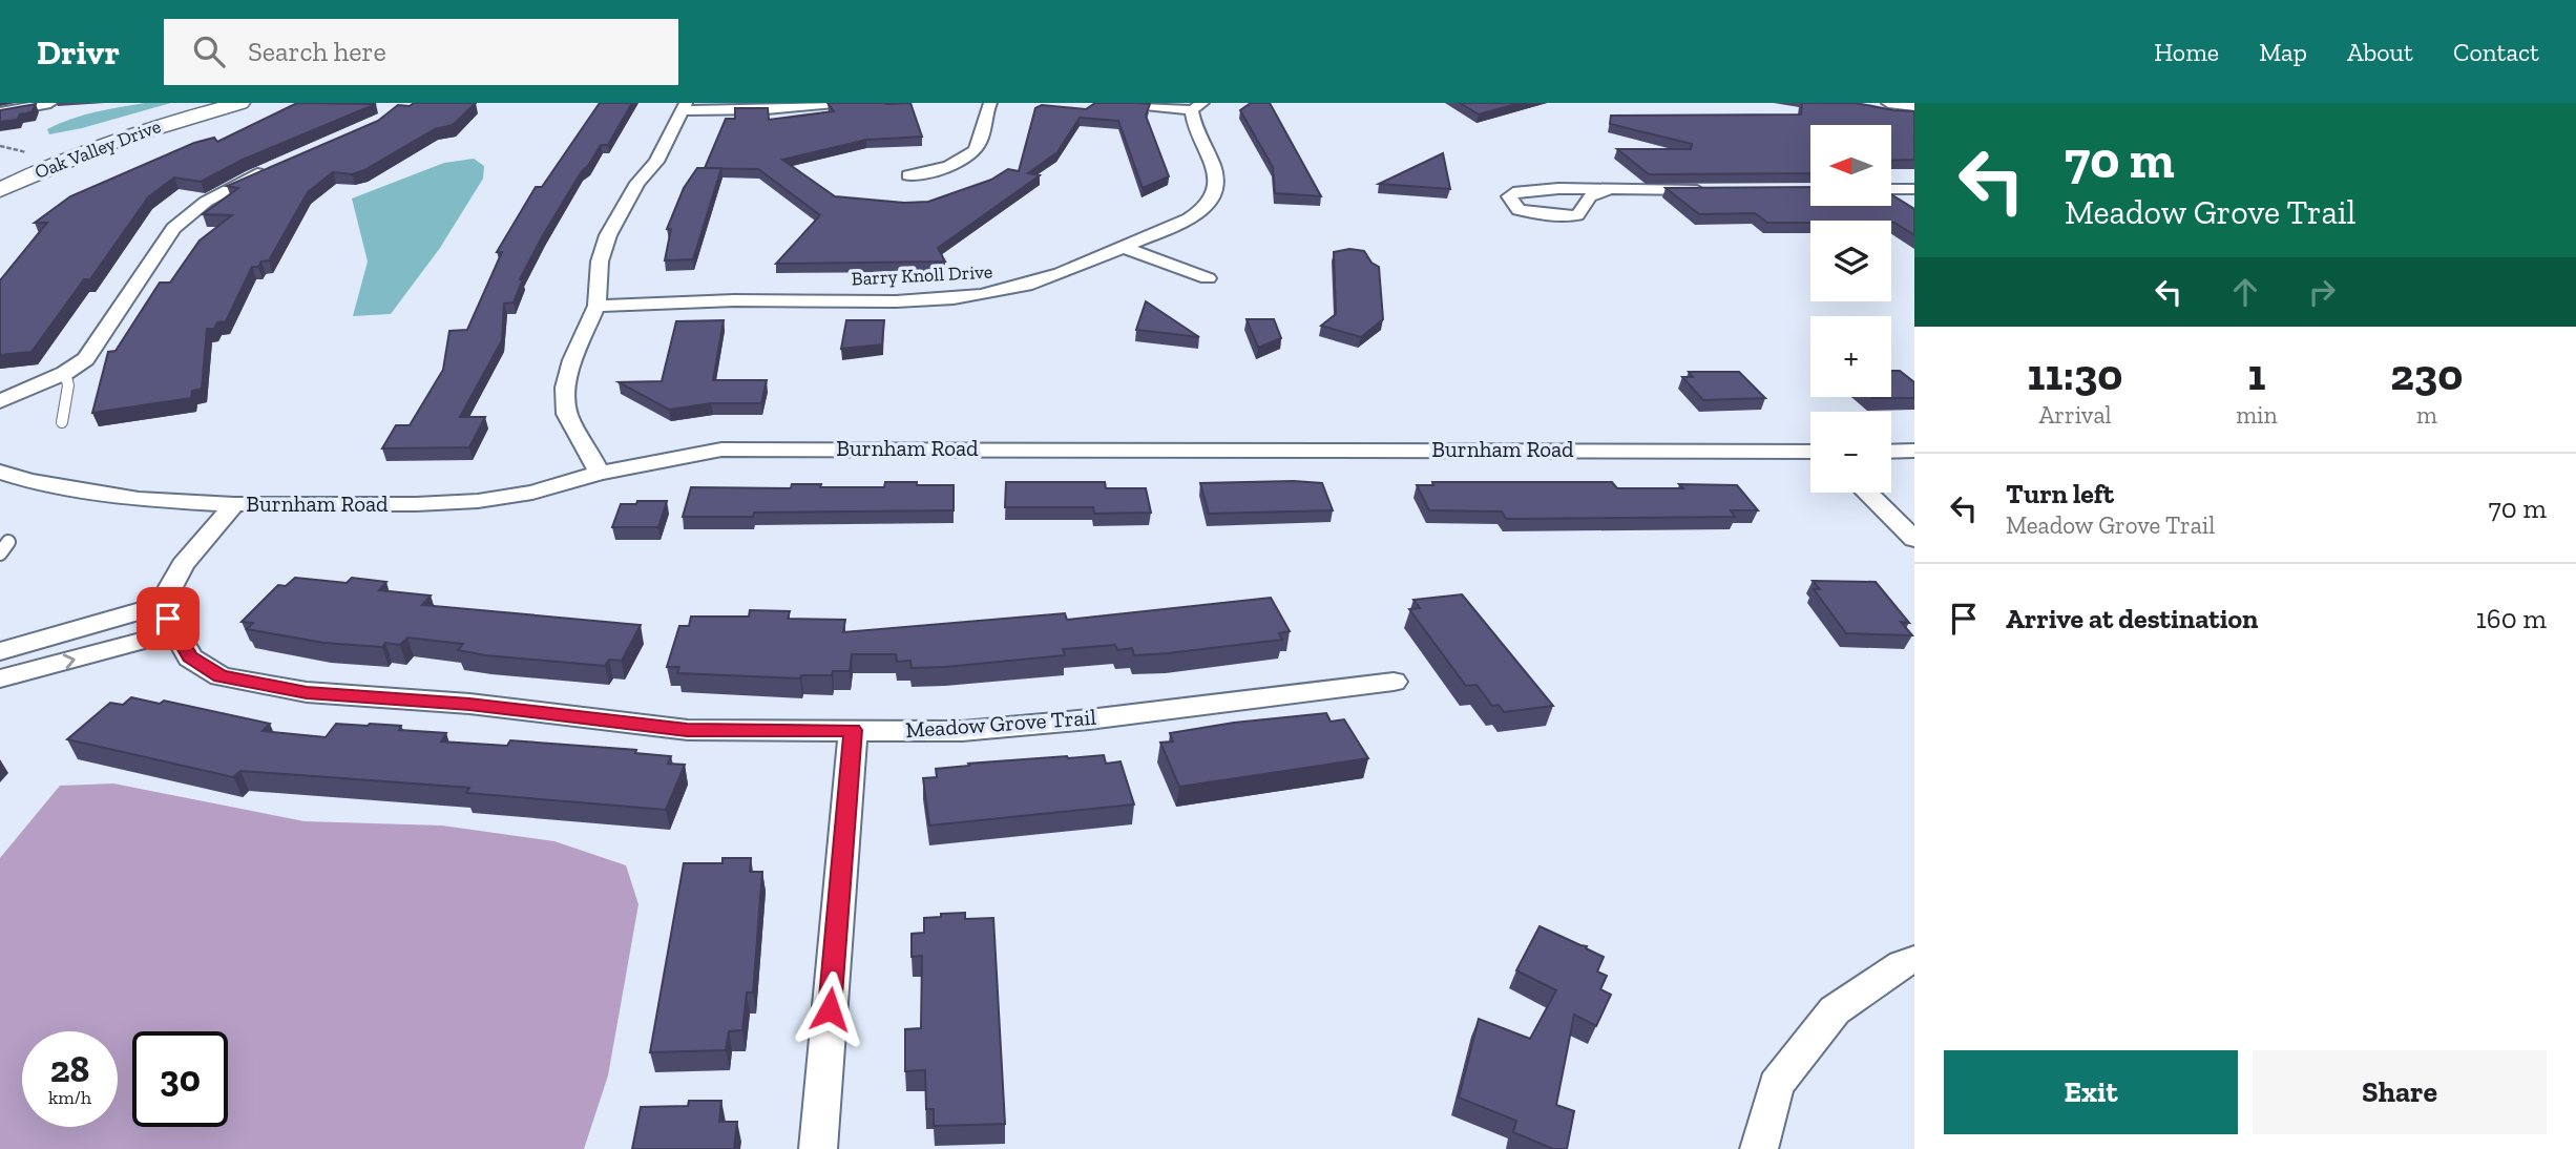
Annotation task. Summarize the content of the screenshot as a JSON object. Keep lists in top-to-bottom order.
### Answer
{
  "streets": {
    "street": [
      "Oak Valley Drive",
      "Barry Knoll Drive",
      "Burnham Road",
      "Meadow Grove Trail"
    ]
  },
  "north": "left",
  "page": {
    "header": "Drivr",
    "search": "Search here",
    "nav": [
      "Home",
      "Map",
      "About",
      "Contact"
    ],
    "turn": ["70 m", "Meadow Grove Trail"],
    "map_buttons": ["+", "−"],
    "eta": [
      "11:30",
      "Arrival",
      "1",
      "min",
      "230",
      "m"
    ],
    "list": [
      {
        "name": "Turn left",
        "note": "Meadow Grove Trail",
        "value": "70 m"
      },
      {
        "name": "Arrive at destination",
        "value": "160 m"
      }
    ],
    "speed": "28 km/h",
    "limit": "30",
    "buttons": ["Exit", "Share"]
  }
}
